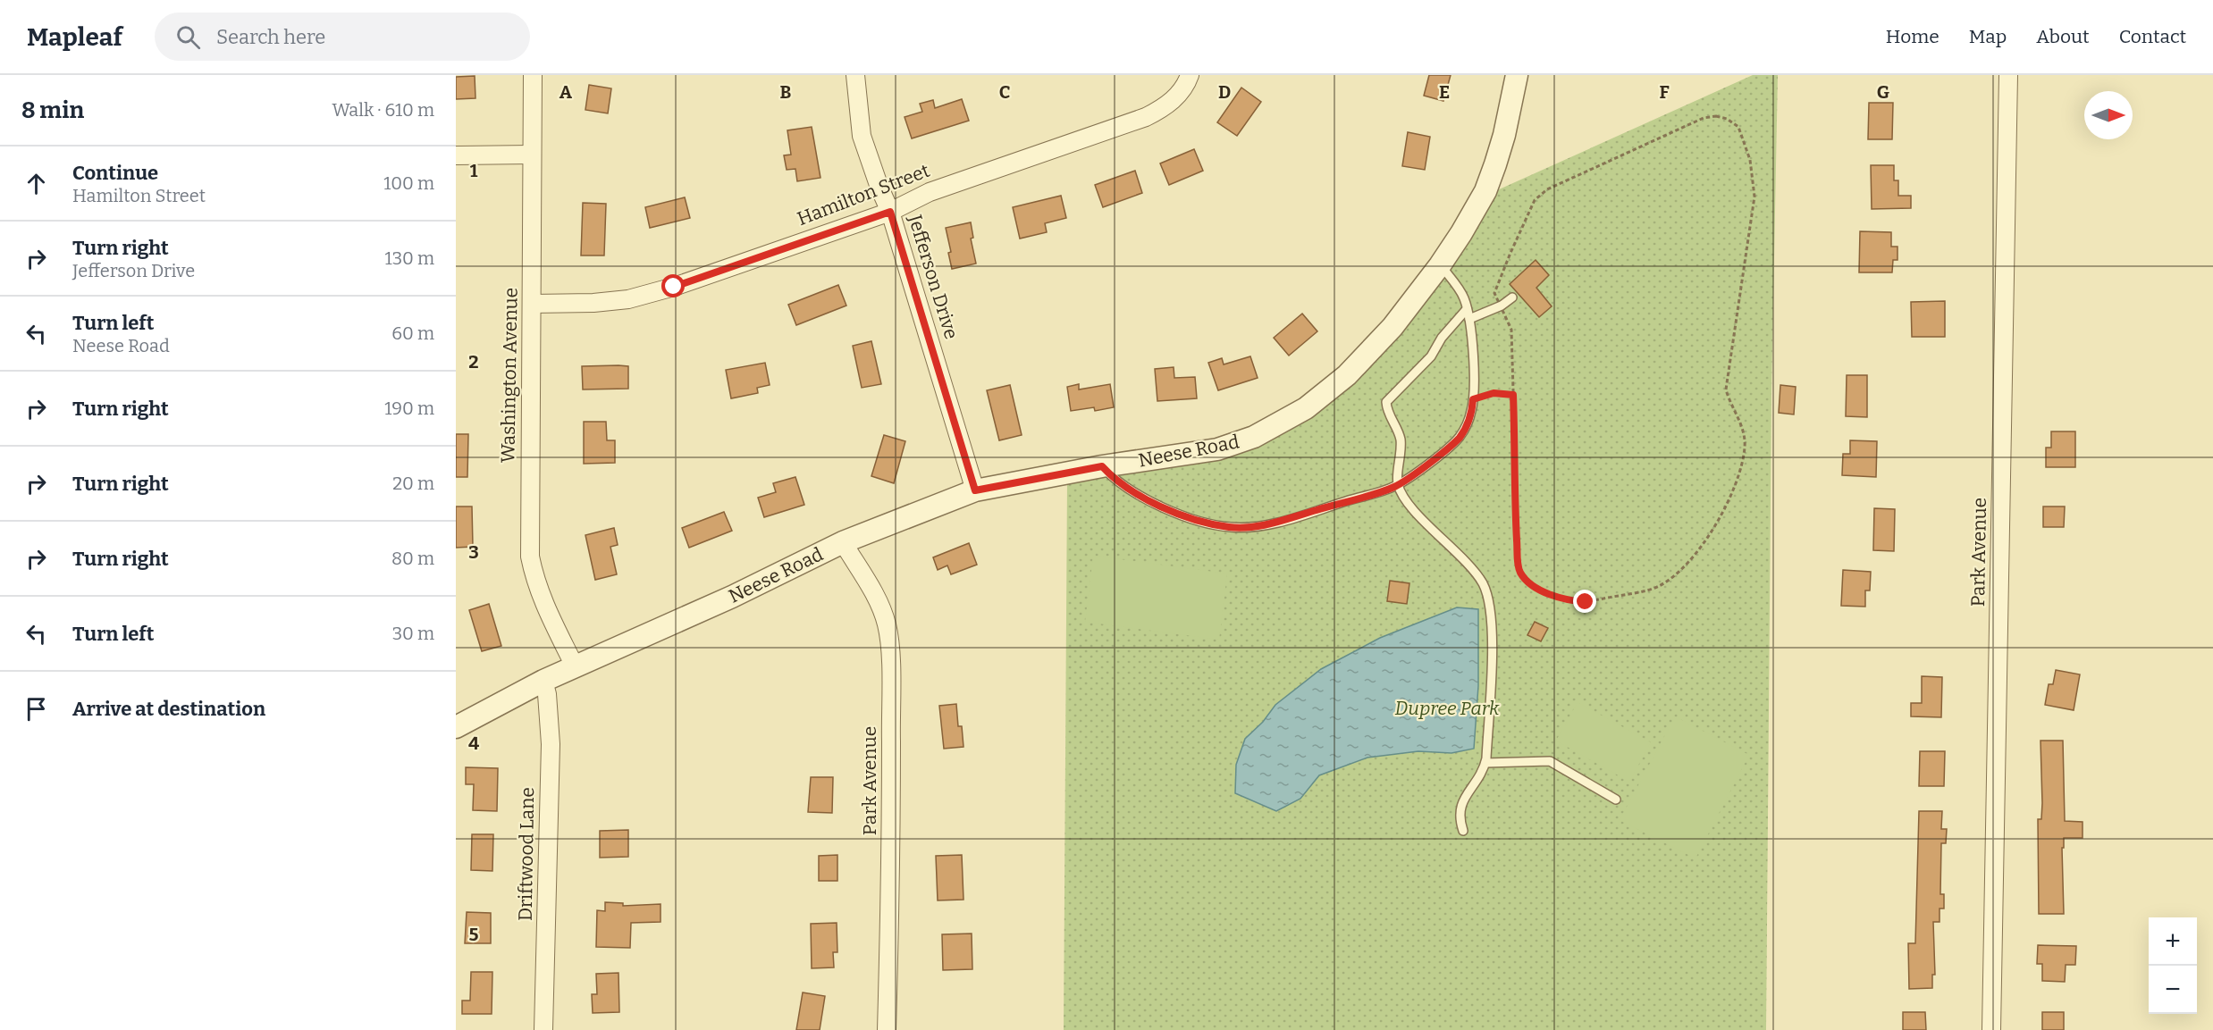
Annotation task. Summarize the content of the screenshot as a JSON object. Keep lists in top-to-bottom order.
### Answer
{
  "streets": {
    "street": [
      "Hamilton Street",
      "Jefferson Drive",
      "Washington Avenue",
      "Neese Road",
      "Park Avenue",
      "Driftwood Lane"
    ]
  },
  "crossings": [
    ["Hamilton Street", "Jefferson Drive"],
    ["Hamilton Street", "Washington Avenue"],
    ["Jefferson Drive", "Neese Road"],
    ["Washington Avenue", "Neese Road"],
    ["Neese Road", "Park Avenue"],
    ["Neese Road", "Driftwood Lane"]
  ],
  "parks": ["Dupree Park"],
  "north": "right",
  "page": {
    "header": "Mapleaf",
    "search": "Search here",
    "nav": [
      "Home",
      "Map",
      "About",
      "Contact"
    ],
    "heading": ["8 min", "Walk · 610 m"],
    "list": [
      ["Continue", "Hamilton Street", "100 m"],
      ["Turn right", "Jefferson Drive", "130 m"],
      ["Turn left", "Neese Road", "60 m"],
      ["Turn right", "190 m"],
      ["Turn right", "20 m"],
      ["Turn right", "80 m"],
      ["Turn left", "30 m"],
      "Arrive at destination"
    ],
    "map_buttons": ["+", "−"]
  },
  "grid": {
    "columns": [
      "A",
      "B",
      "C",
      "D",
      "E",
      "F",
      "G"
    ],
    "rows": [
      "1",
      "2",
      "3",
      "4",
      "5"
    ]
  }
}
